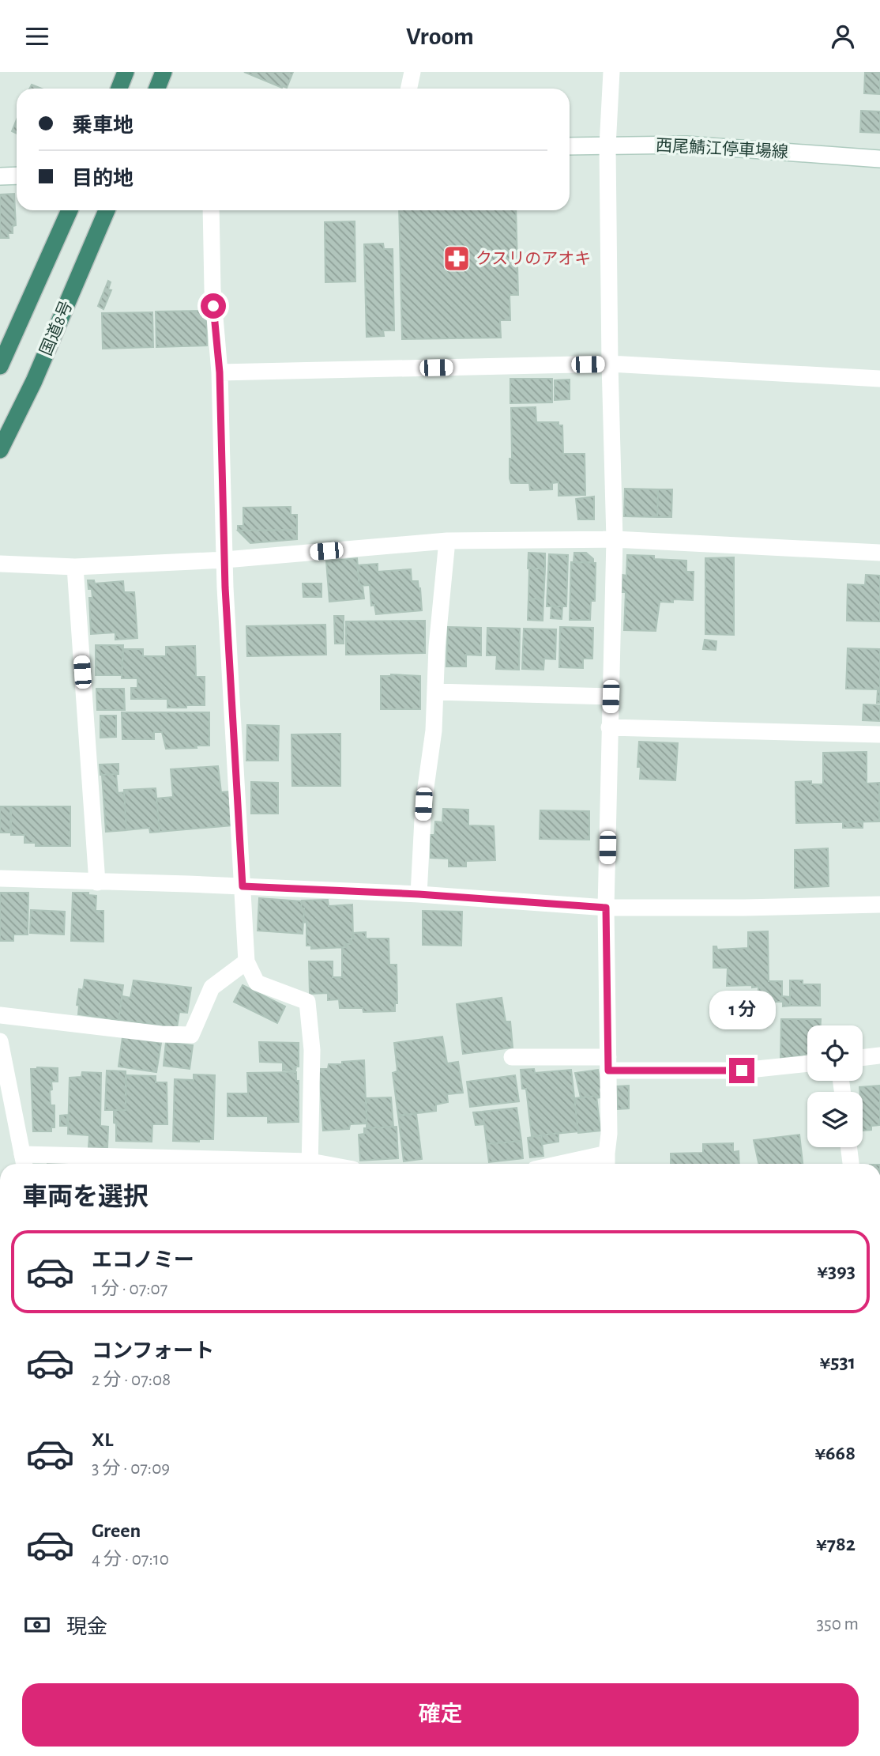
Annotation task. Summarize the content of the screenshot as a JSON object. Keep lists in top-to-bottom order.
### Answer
{
  "streets": {
    "highway": ["国道8号"],
    "street": ["西尾鯖江停車場線"]
  },
  "places": {
    "pharmacy": ["クスリのアオキ"]
  },
  "page": {
    "header": "Vroom",
    "banner": ["乗車地", "目的地"],
    "bubble": "1 分",
    "heading": "車両を選択",
    "list": [
      {
        "name": "エコノミー",
        "note": "1 分 · 07:07",
        "value": "¥393"
      },
      {
        "name": "コンフォート",
        "note": "2 分 · 07:08",
        "value": "¥531"
      },
      {
        "name": "XL",
        "note": "3 分 · 07:09",
        "value": "¥668"
      },
      {
        "name": "Green",
        "note": "4 分 · 07:10",
        "value": "¥782"
      }
    ],
    "pay": ["現金", "350 m"],
    "buttons": "確定"
  }
}
